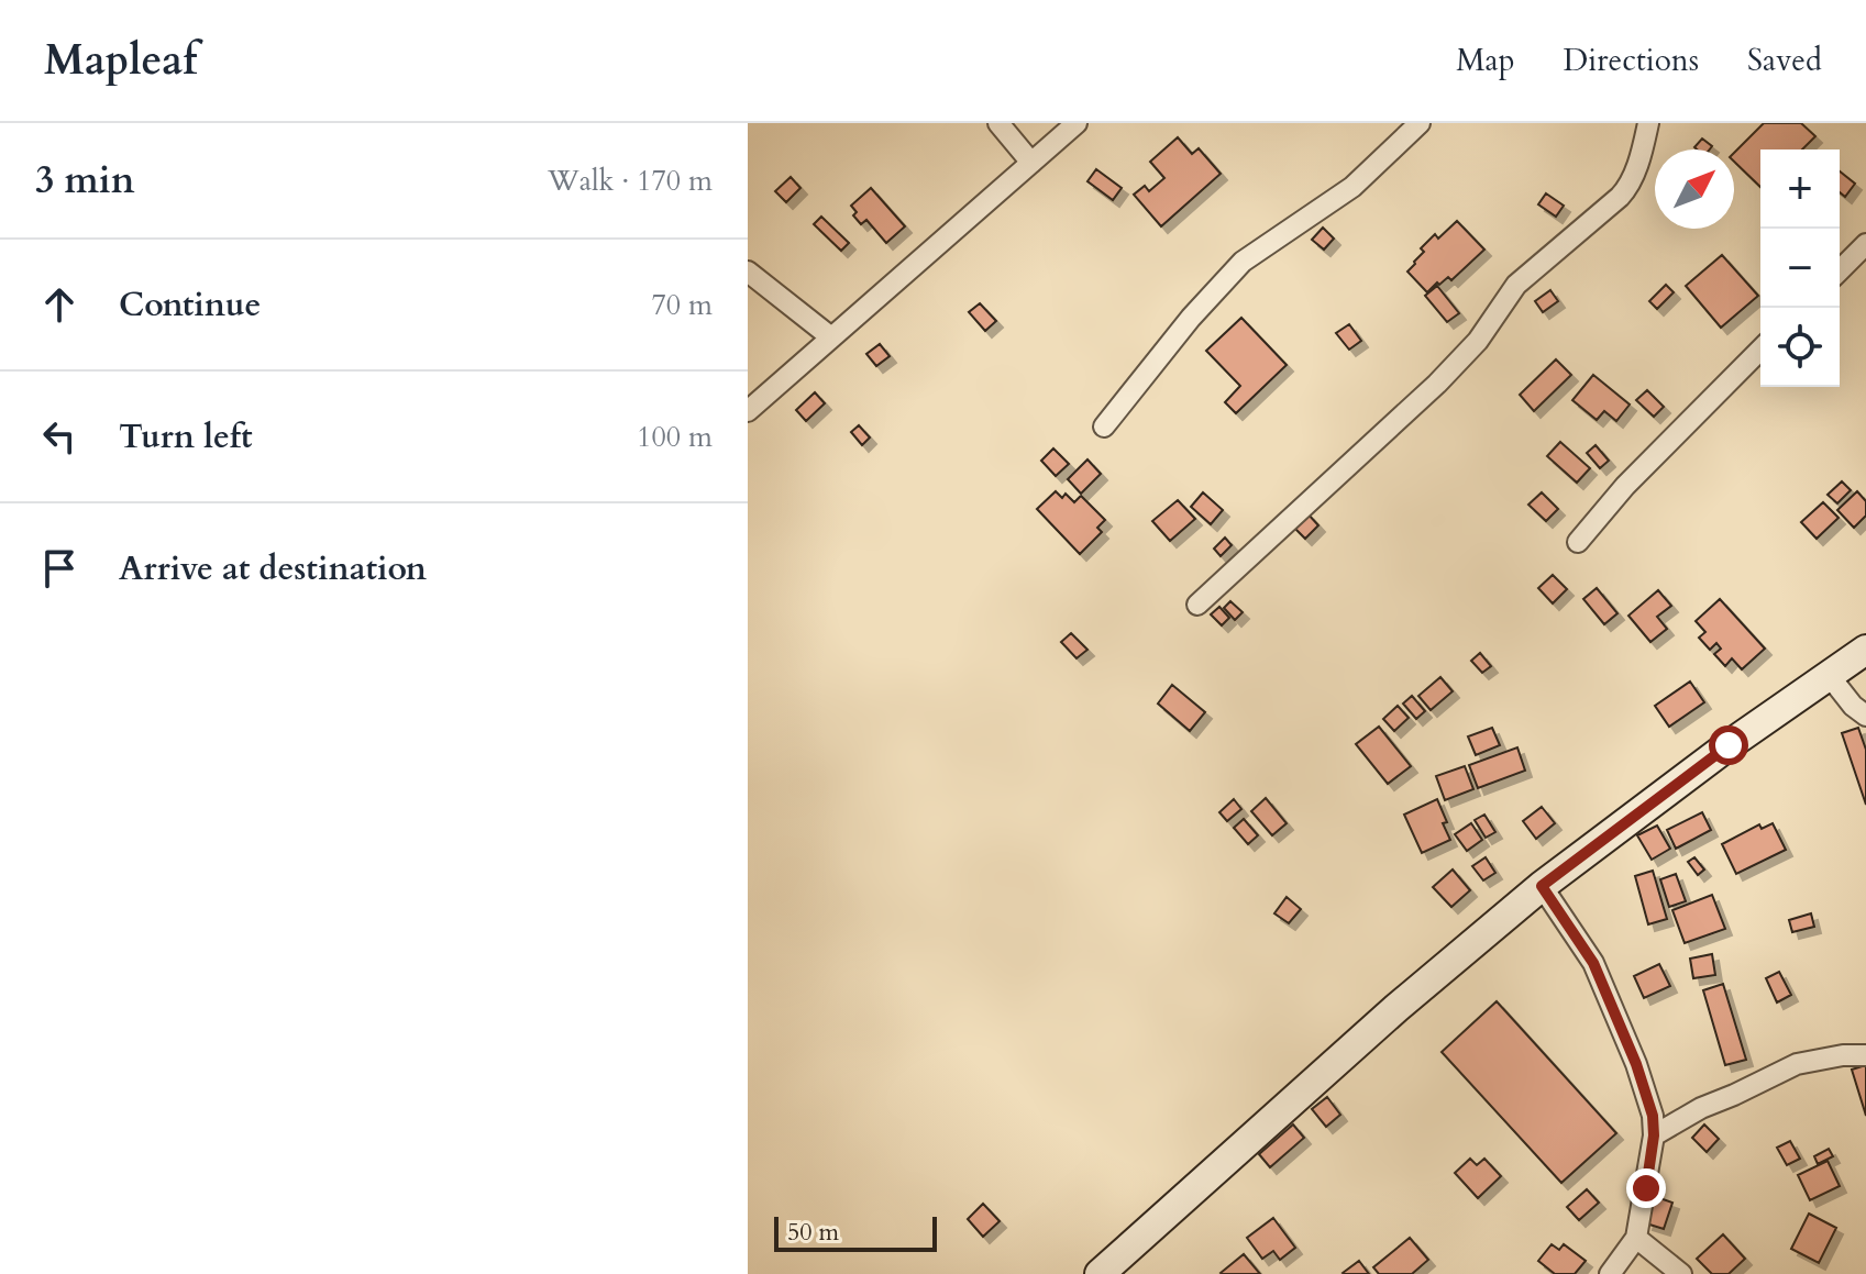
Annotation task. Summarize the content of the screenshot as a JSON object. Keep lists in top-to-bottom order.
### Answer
{
  "scale_bar": "50 m",
  "north": "top right",
  "page": {
    "header": "Mapleaf",
    "nav": ["Map", "Directions", "Saved"],
    "heading": ["3 min", "Walk · 170 m"],
    "map_buttons": ["+", "−"],
    "list": [
      ["Continue", "70 m"],
      ["Turn left", "100 m"],
      "Arrive at destination"
    ],
    "scale": "50 m"
  }
}
